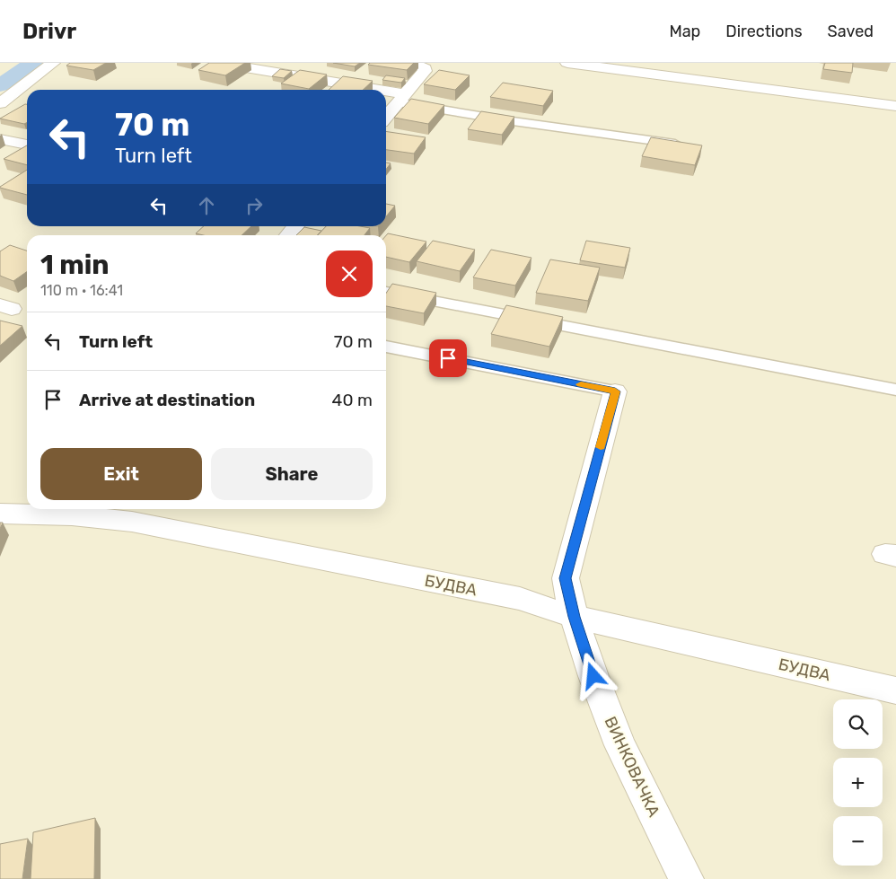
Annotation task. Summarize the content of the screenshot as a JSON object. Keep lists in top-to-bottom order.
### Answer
{
  "streets": {
    "street": ["БУДВА", "ВИНКОВАЧКА"]
  },
  "crossings": [
    ["БУДВА", "ВИНКОВАЧКА"]
  ],
  "page": {
    "header": "Drivr",
    "nav": ["Map", "Directions", "Saved"],
    "turn": ["70 m", "Turn left"],
    "heading": ["1 min", "110 m · 16:41"],
    "list": [
      {
        "name": "Turn left",
        "value": "70 m"
      },
      {
        "name": "Arrive at destination",
        "value": "40 m"
      }
    ],
    "buttons": ["Exit", "Share"],
    "map_buttons": ["+", "−"]
  }
}
